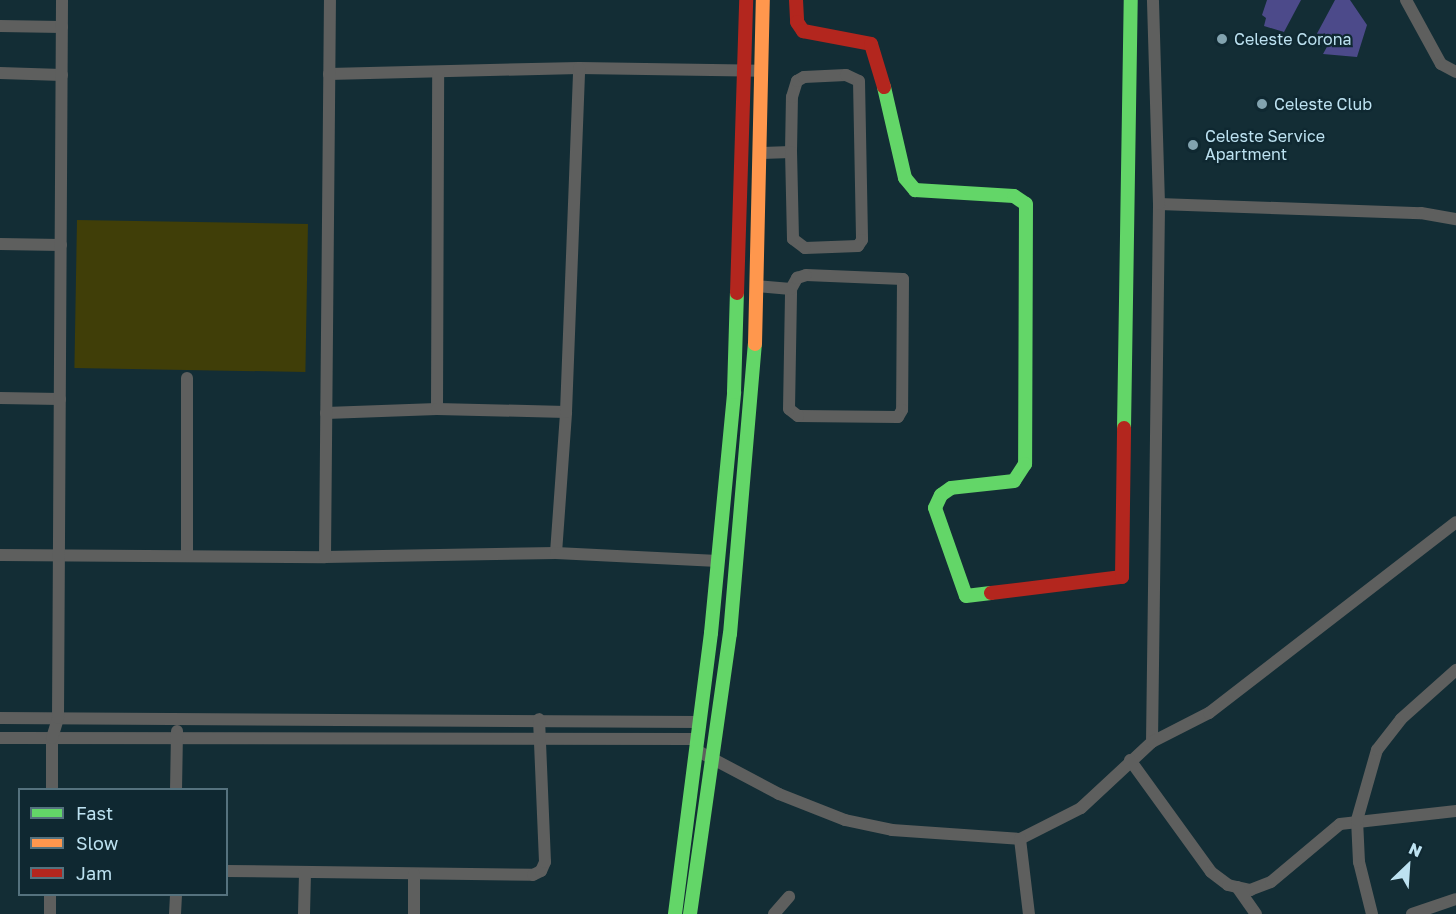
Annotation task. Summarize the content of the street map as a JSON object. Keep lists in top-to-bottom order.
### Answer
{
  "places": ["Celeste Corona", "Celeste Club", "Celeste Service Apartment"],
  "legend": ["Fast", "Slow", "Jam"],
  "north": "top right"
}
